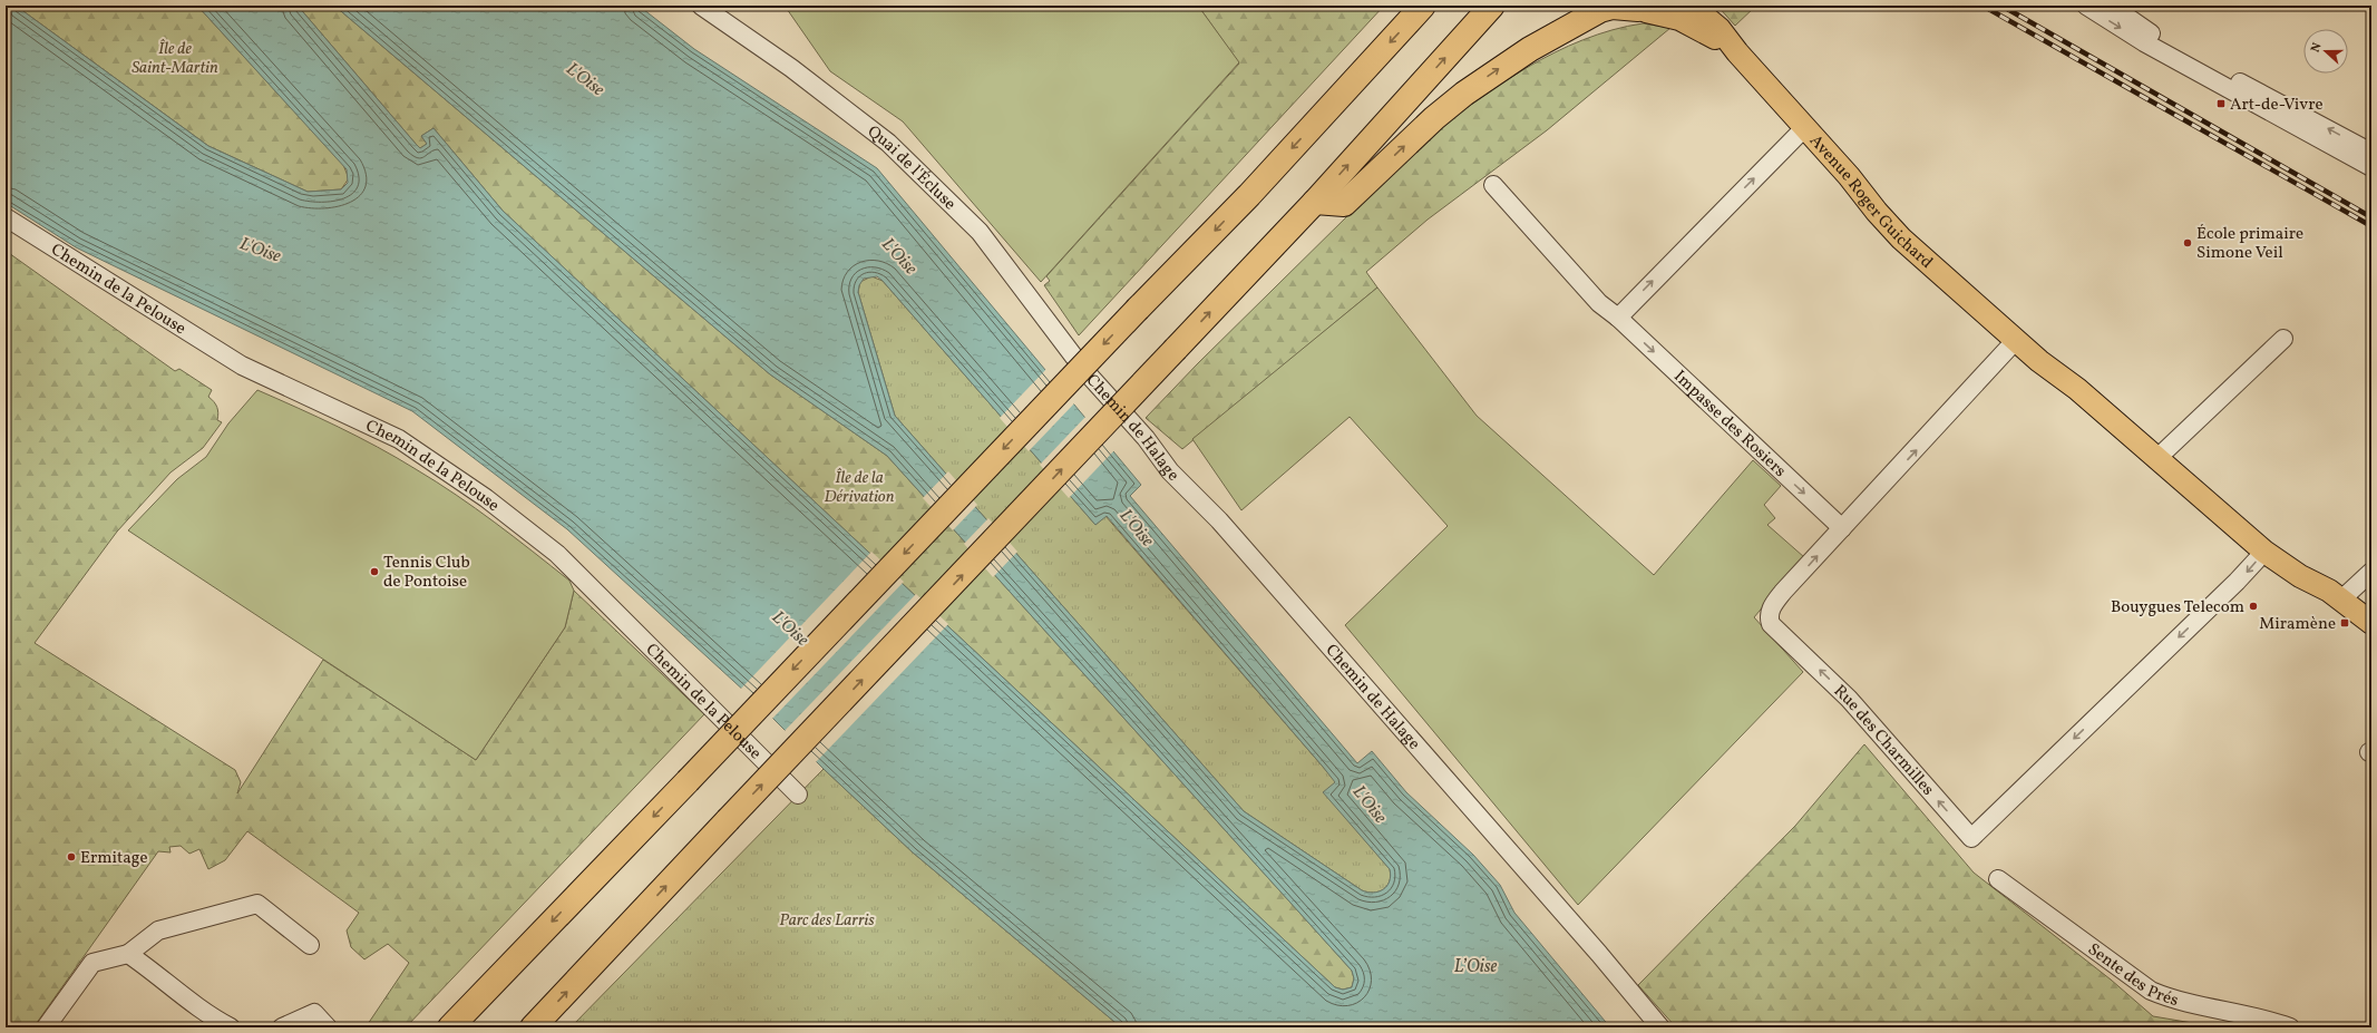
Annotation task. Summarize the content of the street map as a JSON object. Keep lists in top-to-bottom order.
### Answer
{
  "streets": {
    "main road": ["Avenue Roger Guichard"],
    "street": [
      "Quai de l'Écluse",
      "Chemin de la Pelouse",
      "Impasse des Rosiers",
      "Chemin de Halage",
      "Rue des Charmilles",
      "Sente des Prés"
    ]
  },
  "crossings": [
    ["Quai de l'Écluse", "Chemin de Halage"],
    ["Avenue Roger Guichard", "Rue des Charmilles"],
    ["Impasse des Rosiers", "Rue des Charmilles"]
  ],
  "one_way": ["Impasse des Rosiers"],
  "water": ["L'Oise", "L’Oise"],
  "parks": ["Île de Saint-Martin", "Île de la Dérivation", "Parc des Larris"],
  "places": {
    "transit": ["Art-de-Vivre", "Miramène"],
    "other": [
      "École primaire Simone Veil",
      "Tennis Club de Pontoise",
      "Bouygues Telecom",
      "Ermitage"
    ]
  },
  "north": "left"
}
